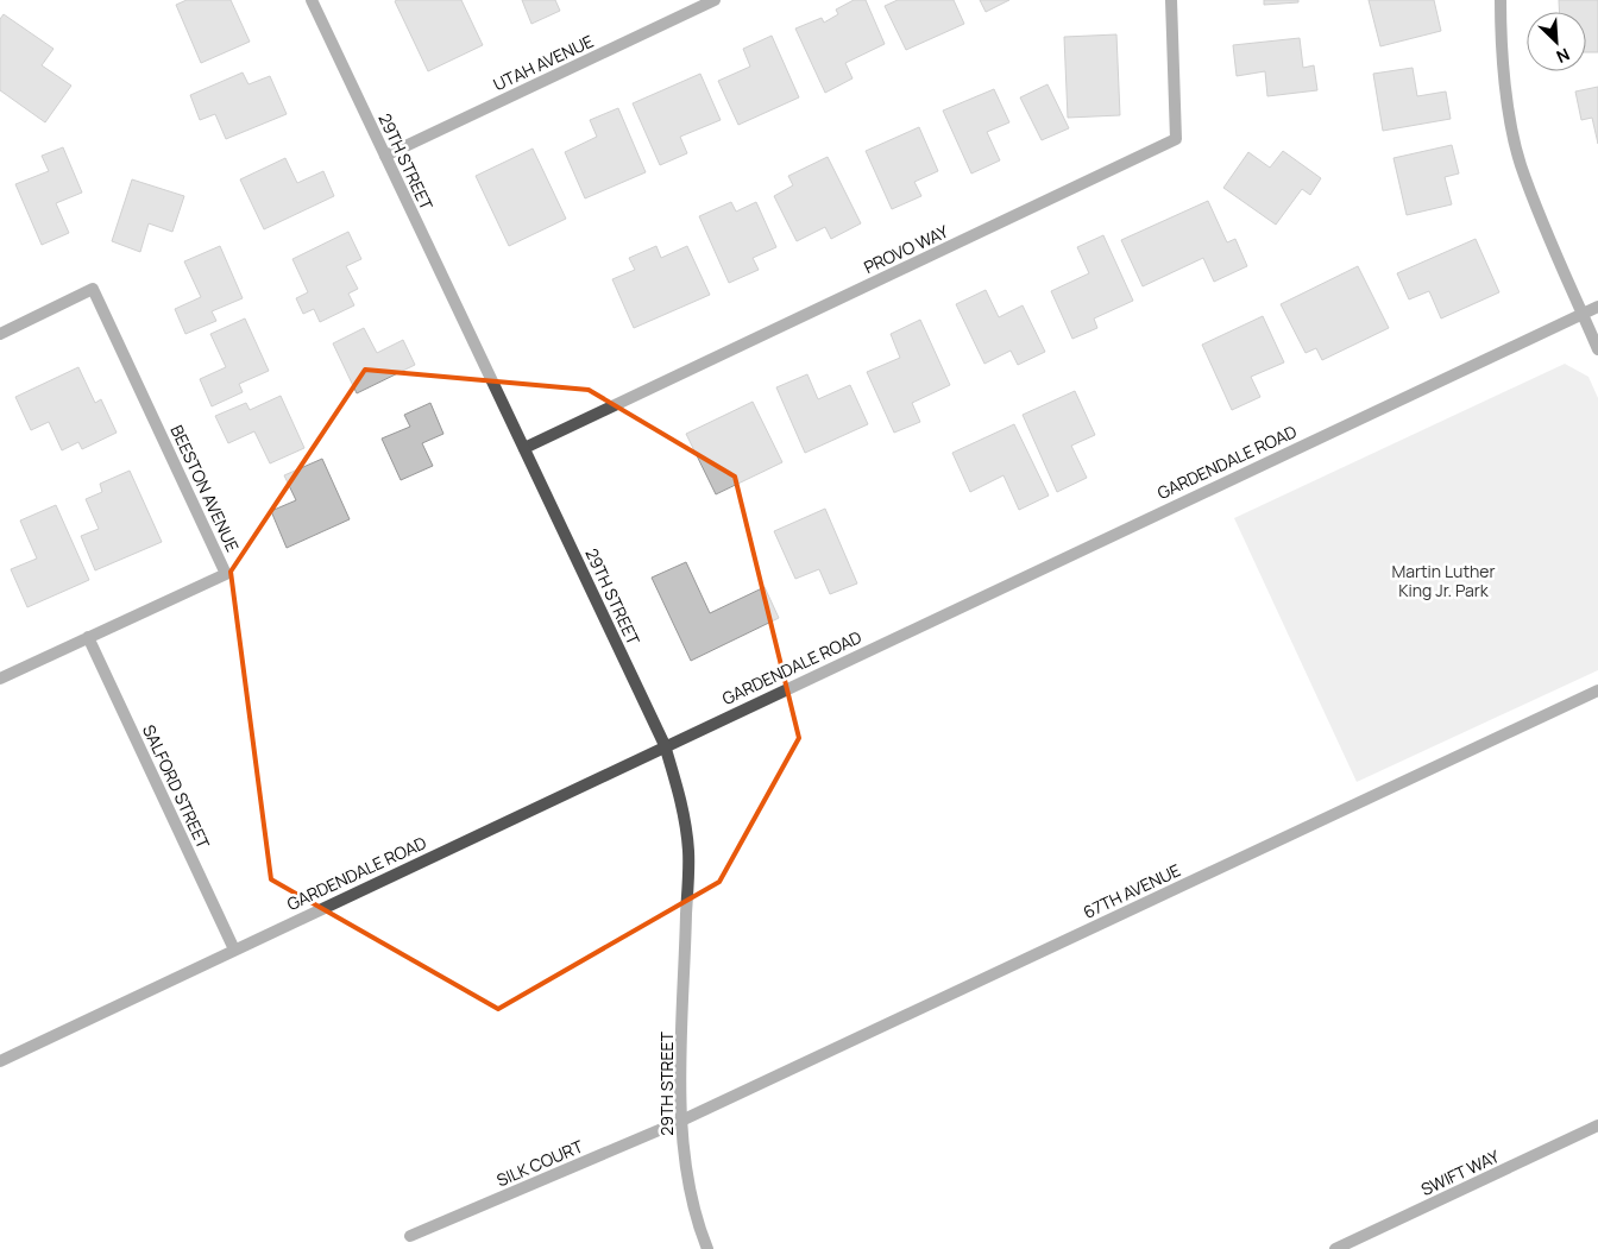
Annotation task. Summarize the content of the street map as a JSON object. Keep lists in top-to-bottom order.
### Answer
{
  "streets": {
    "street": [
      "UTAH AVENUE",
      "29TH STREET",
      "PROVO WAY",
      "GARDENDALE ROAD",
      "BEESTON AVENUE",
      "SALFORD STREET",
      "67TH AVENUE",
      "SILK COURT",
      "SWIFT WAY"
    ]
  },
  "crossings": [
    ["UTAH AVENUE", "29TH STREET"],
    ["29TH STREET", "PROVO WAY"],
    ["29TH STREET", "GARDENDALE ROAD"],
    ["29TH STREET", "67TH AVENUE"],
    ["29TH STREET", "SILK COURT"],
    ["GARDENDALE ROAD", "SALFORD STREET"],
    ["BEESTON AVENUE", "SALFORD STREET"],
    ["67TH AVENUE", "SILK COURT"]
  ],
  "parks": ["Martin Luther King Jr. Park"],
  "north": "bottom right"
}
